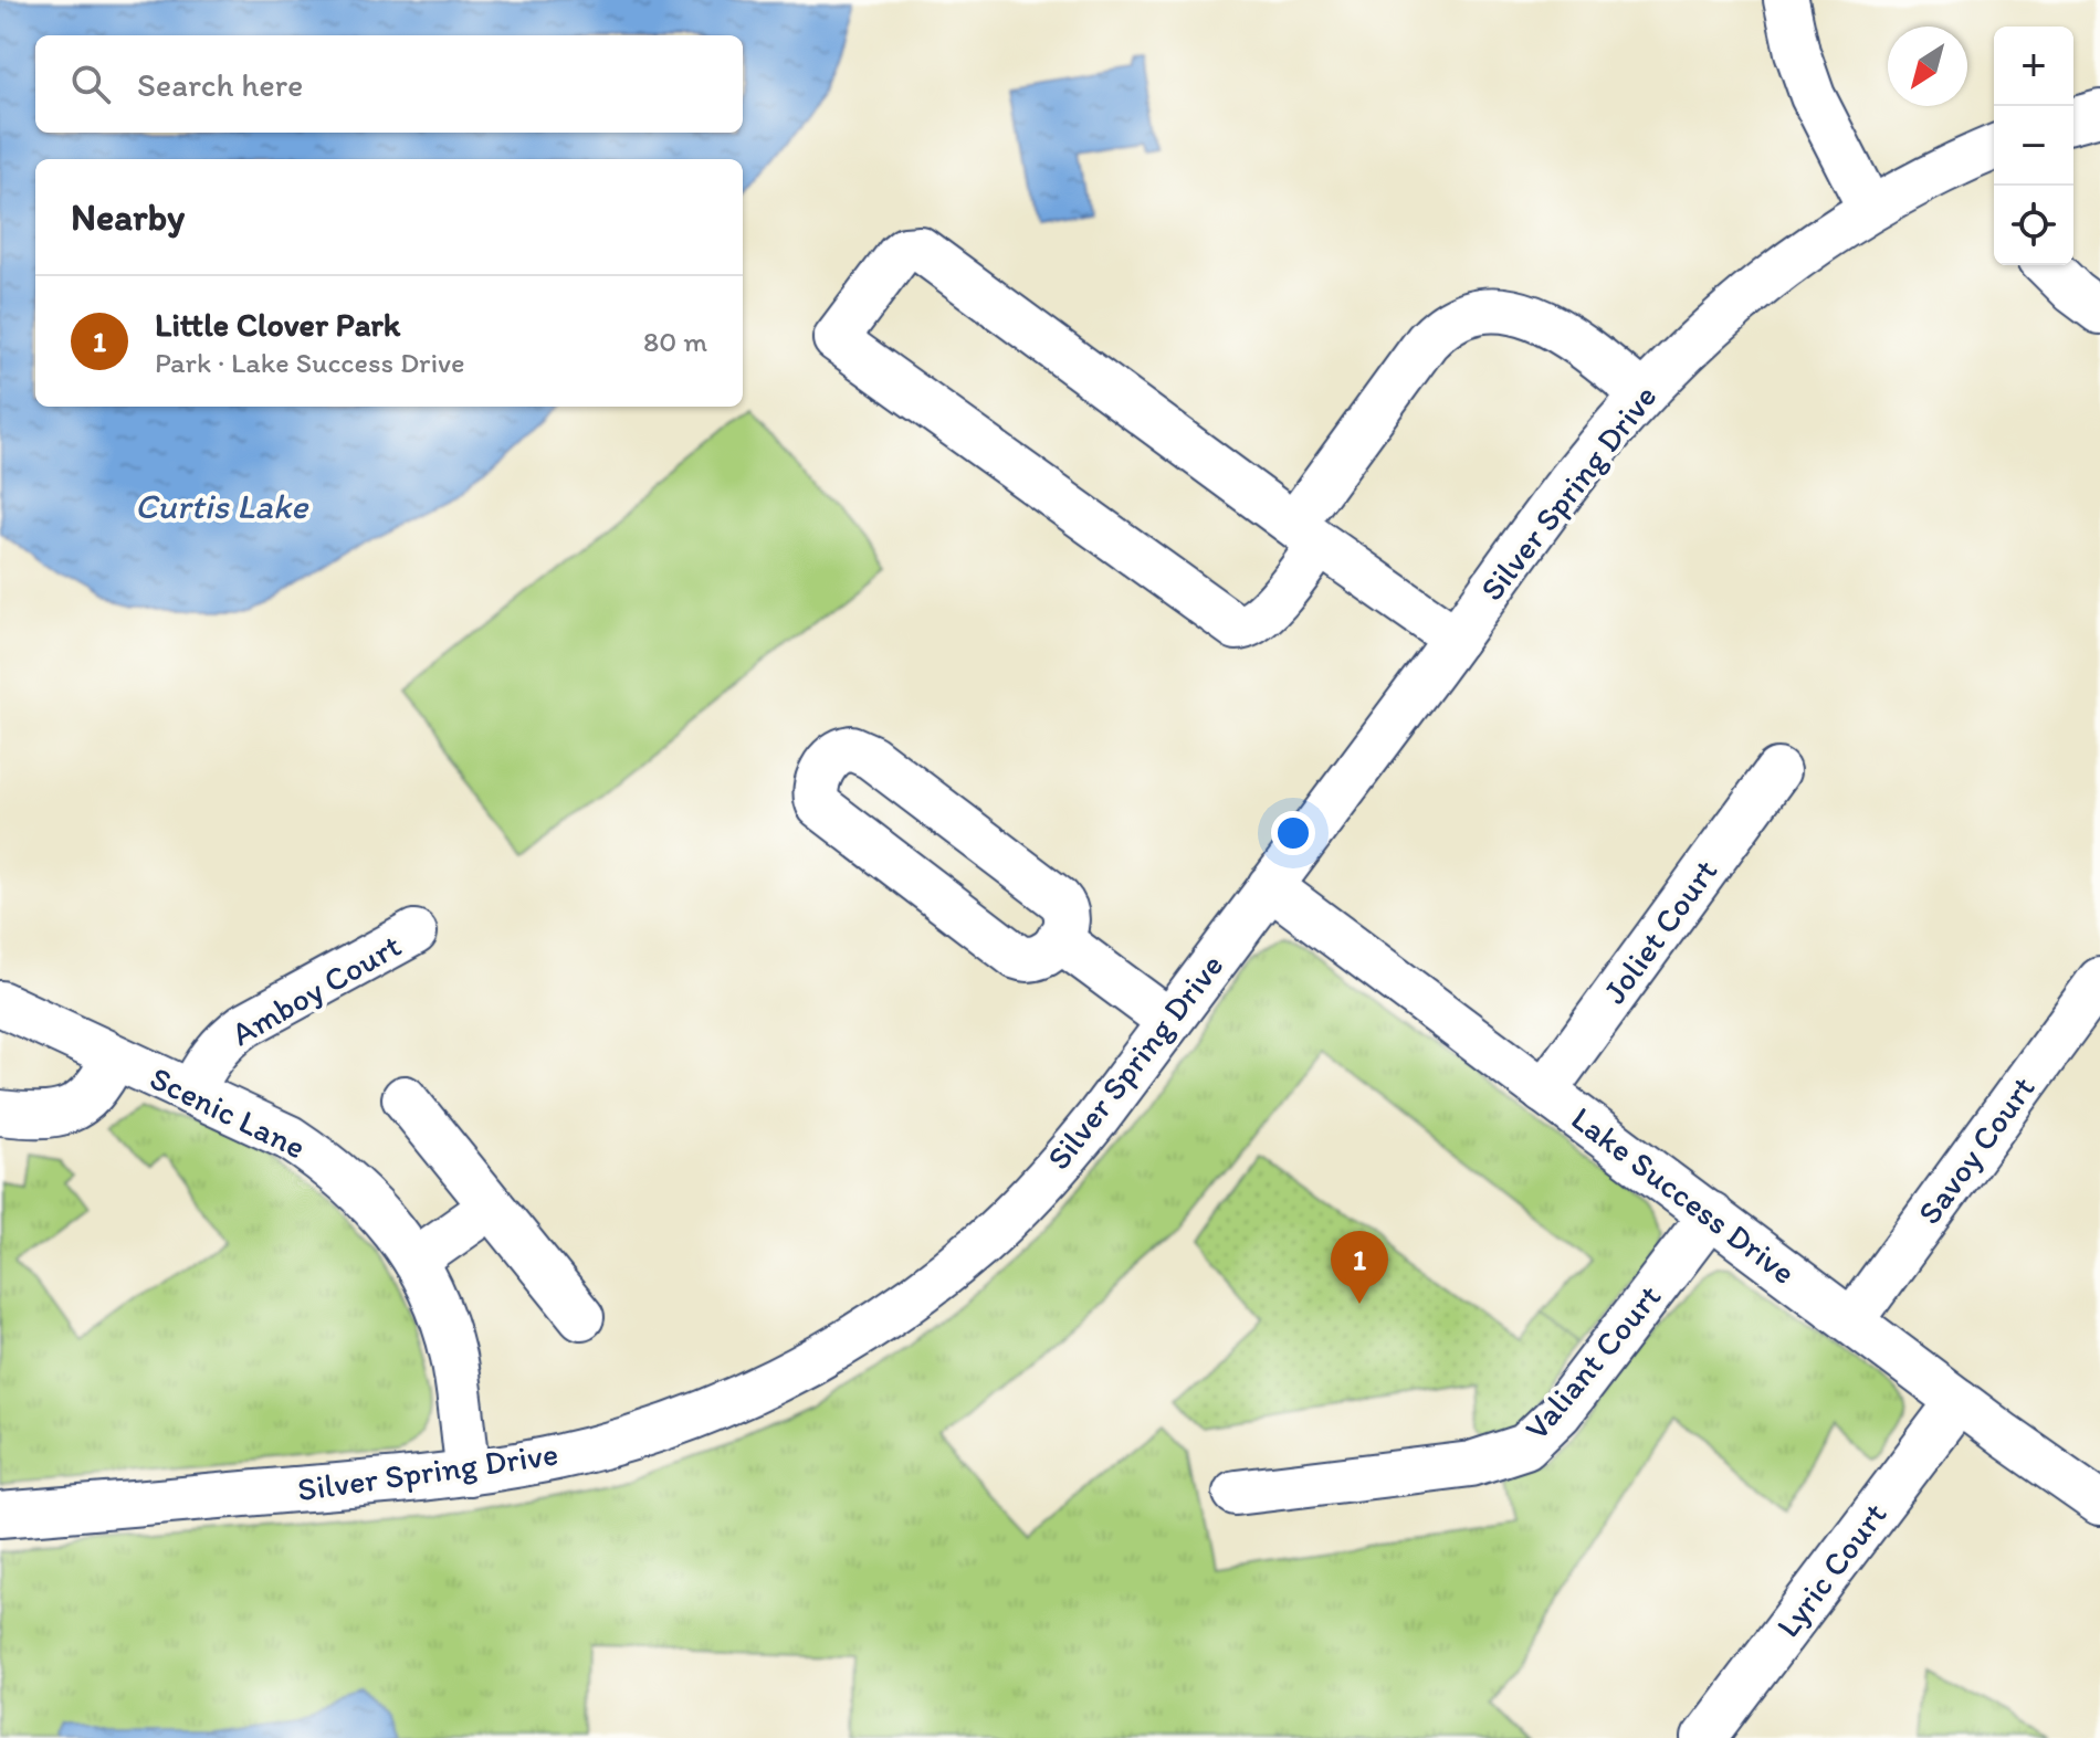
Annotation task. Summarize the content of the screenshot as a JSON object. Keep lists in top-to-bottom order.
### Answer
{
  "streets": {
    "street": [
      "Silver Spring Drive",
      "Joliet Court",
      "Amboy Court",
      "Scenic Lane",
      "Savoy Court",
      "Lake Success Drive",
      "Valiant Court",
      "Lyric Court"
    ]
  },
  "crossings": [
    ["Silver Spring Drive", "Scenic Lane"],
    ["Silver Spring Drive", "Lake Success Drive"],
    ["Joliet Court", "Lake Success Drive"],
    ["Amboy Court", "Scenic Lane"],
    ["Savoy Court", "Lake Success Drive"],
    ["Lake Success Drive", "Valiant Court"],
    ["Lake Success Drive", "Lyric Court"]
  ],
  "water": ["Curtis Lake"],
  "north": "bottom left",
  "page": {
    "map_buttons": ["+", "−"],
    "search": "Search here",
    "heading": "Nearby",
    "list": [
      {
        "mark": "1",
        "name": "Little Clover Park",
        "note": "Park · Lake Success Drive",
        "value": "80 m"
      }
    ],
    "pins": "1"
  }
}
